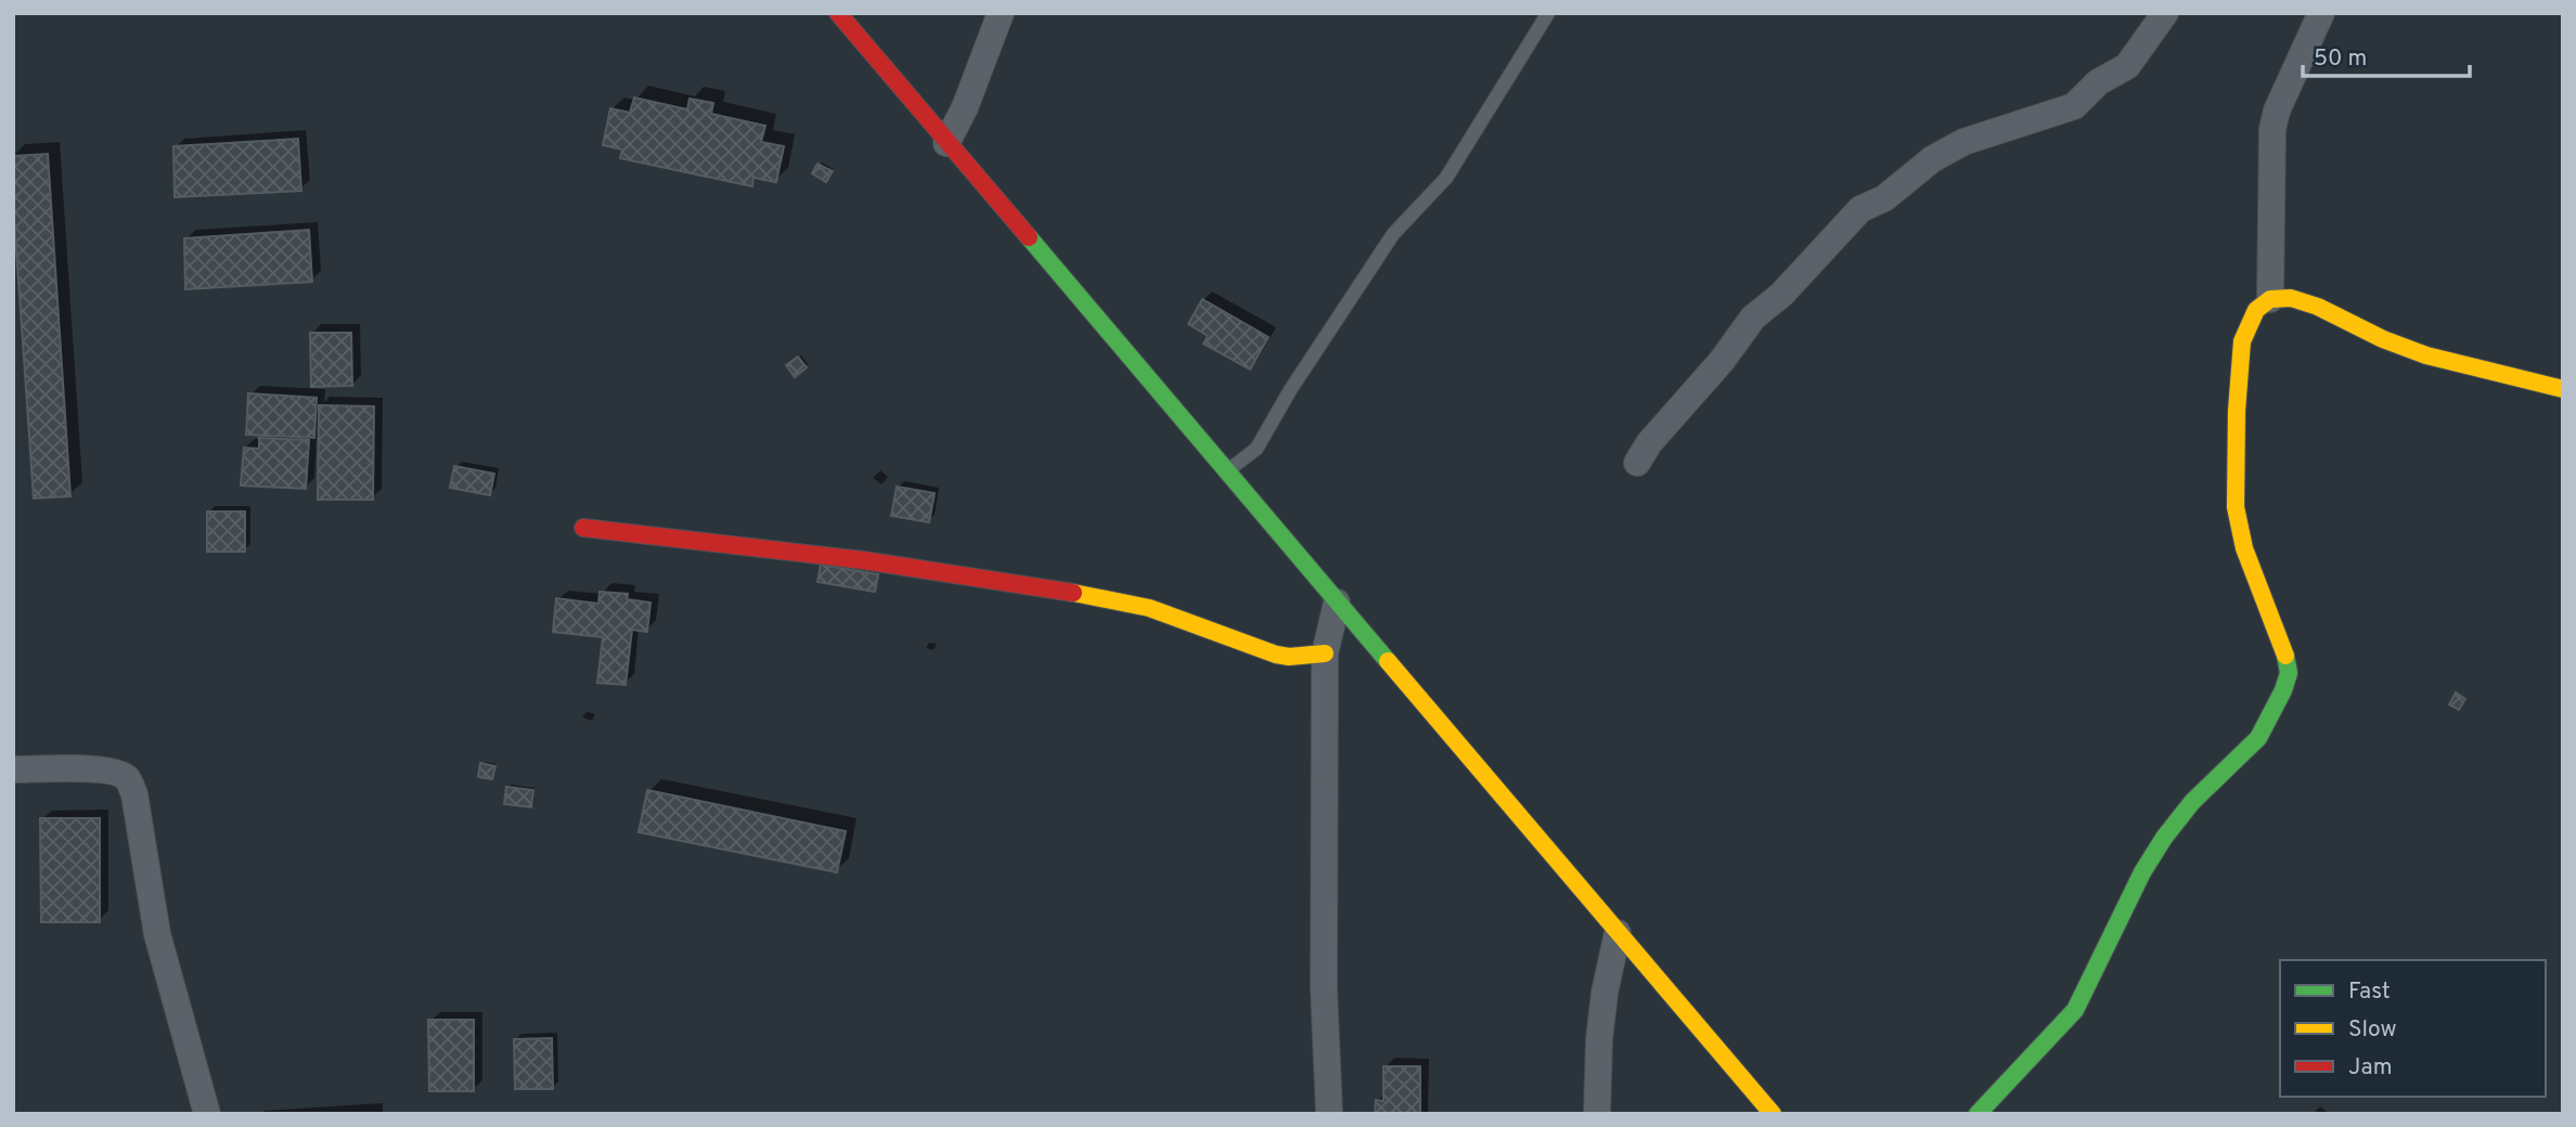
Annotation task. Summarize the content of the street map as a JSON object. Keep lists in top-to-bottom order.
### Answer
{
  "legend": ["Fast", "Slow", "Jam"],
  "scale_bar": "50 m"
}
